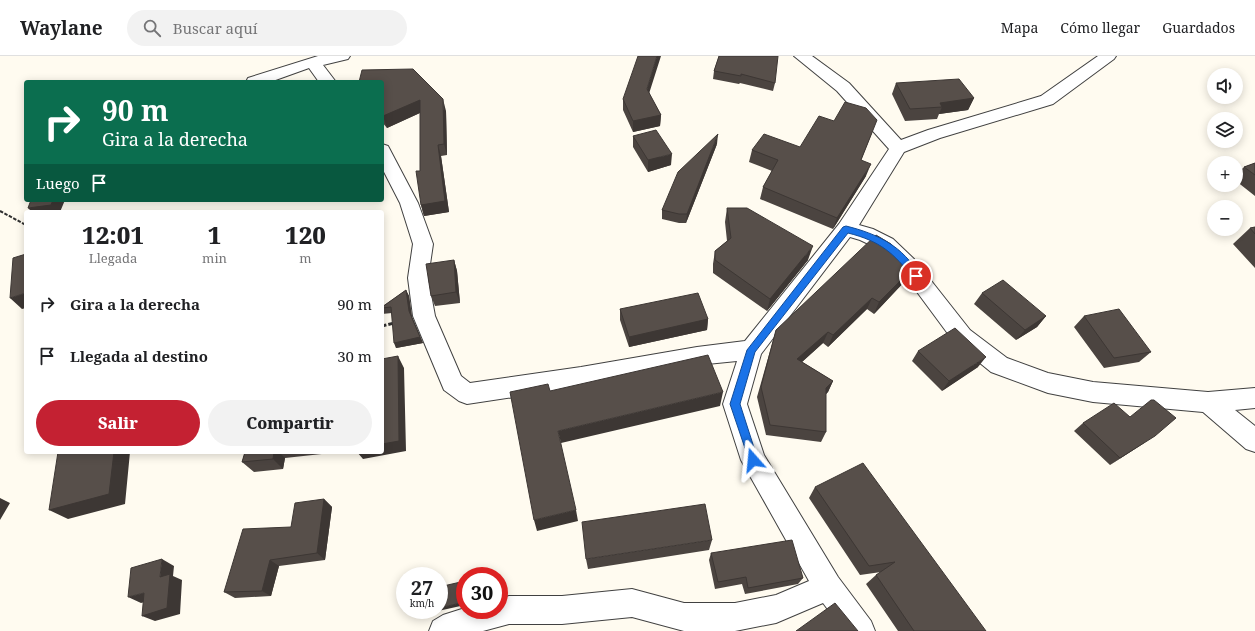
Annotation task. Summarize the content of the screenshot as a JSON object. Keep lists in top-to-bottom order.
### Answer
{
  "page": {
    "header": "Waylane",
    "search": "Buscar aquí",
    "nav": ["Mapa", "Cómo llegar", "Guardados"],
    "map_buttons": ["+", "−"],
    "turn": ["90 m", "Gira a la derecha"],
    "then": "Luego",
    "eta": [
      "12:01",
      "Llegada",
      "1",
      "min",
      "120",
      "m"
    ],
    "list": [
      {
        "name": "Gira a la derecha",
        "value": "90 m"
      },
      {
        "name": "Llegada al destino",
        "value": "30 m"
      }
    ],
    "buttons": ["Salir", "Compartir"],
    "speed": "27 km/h",
    "limit": "30"
  }
}
